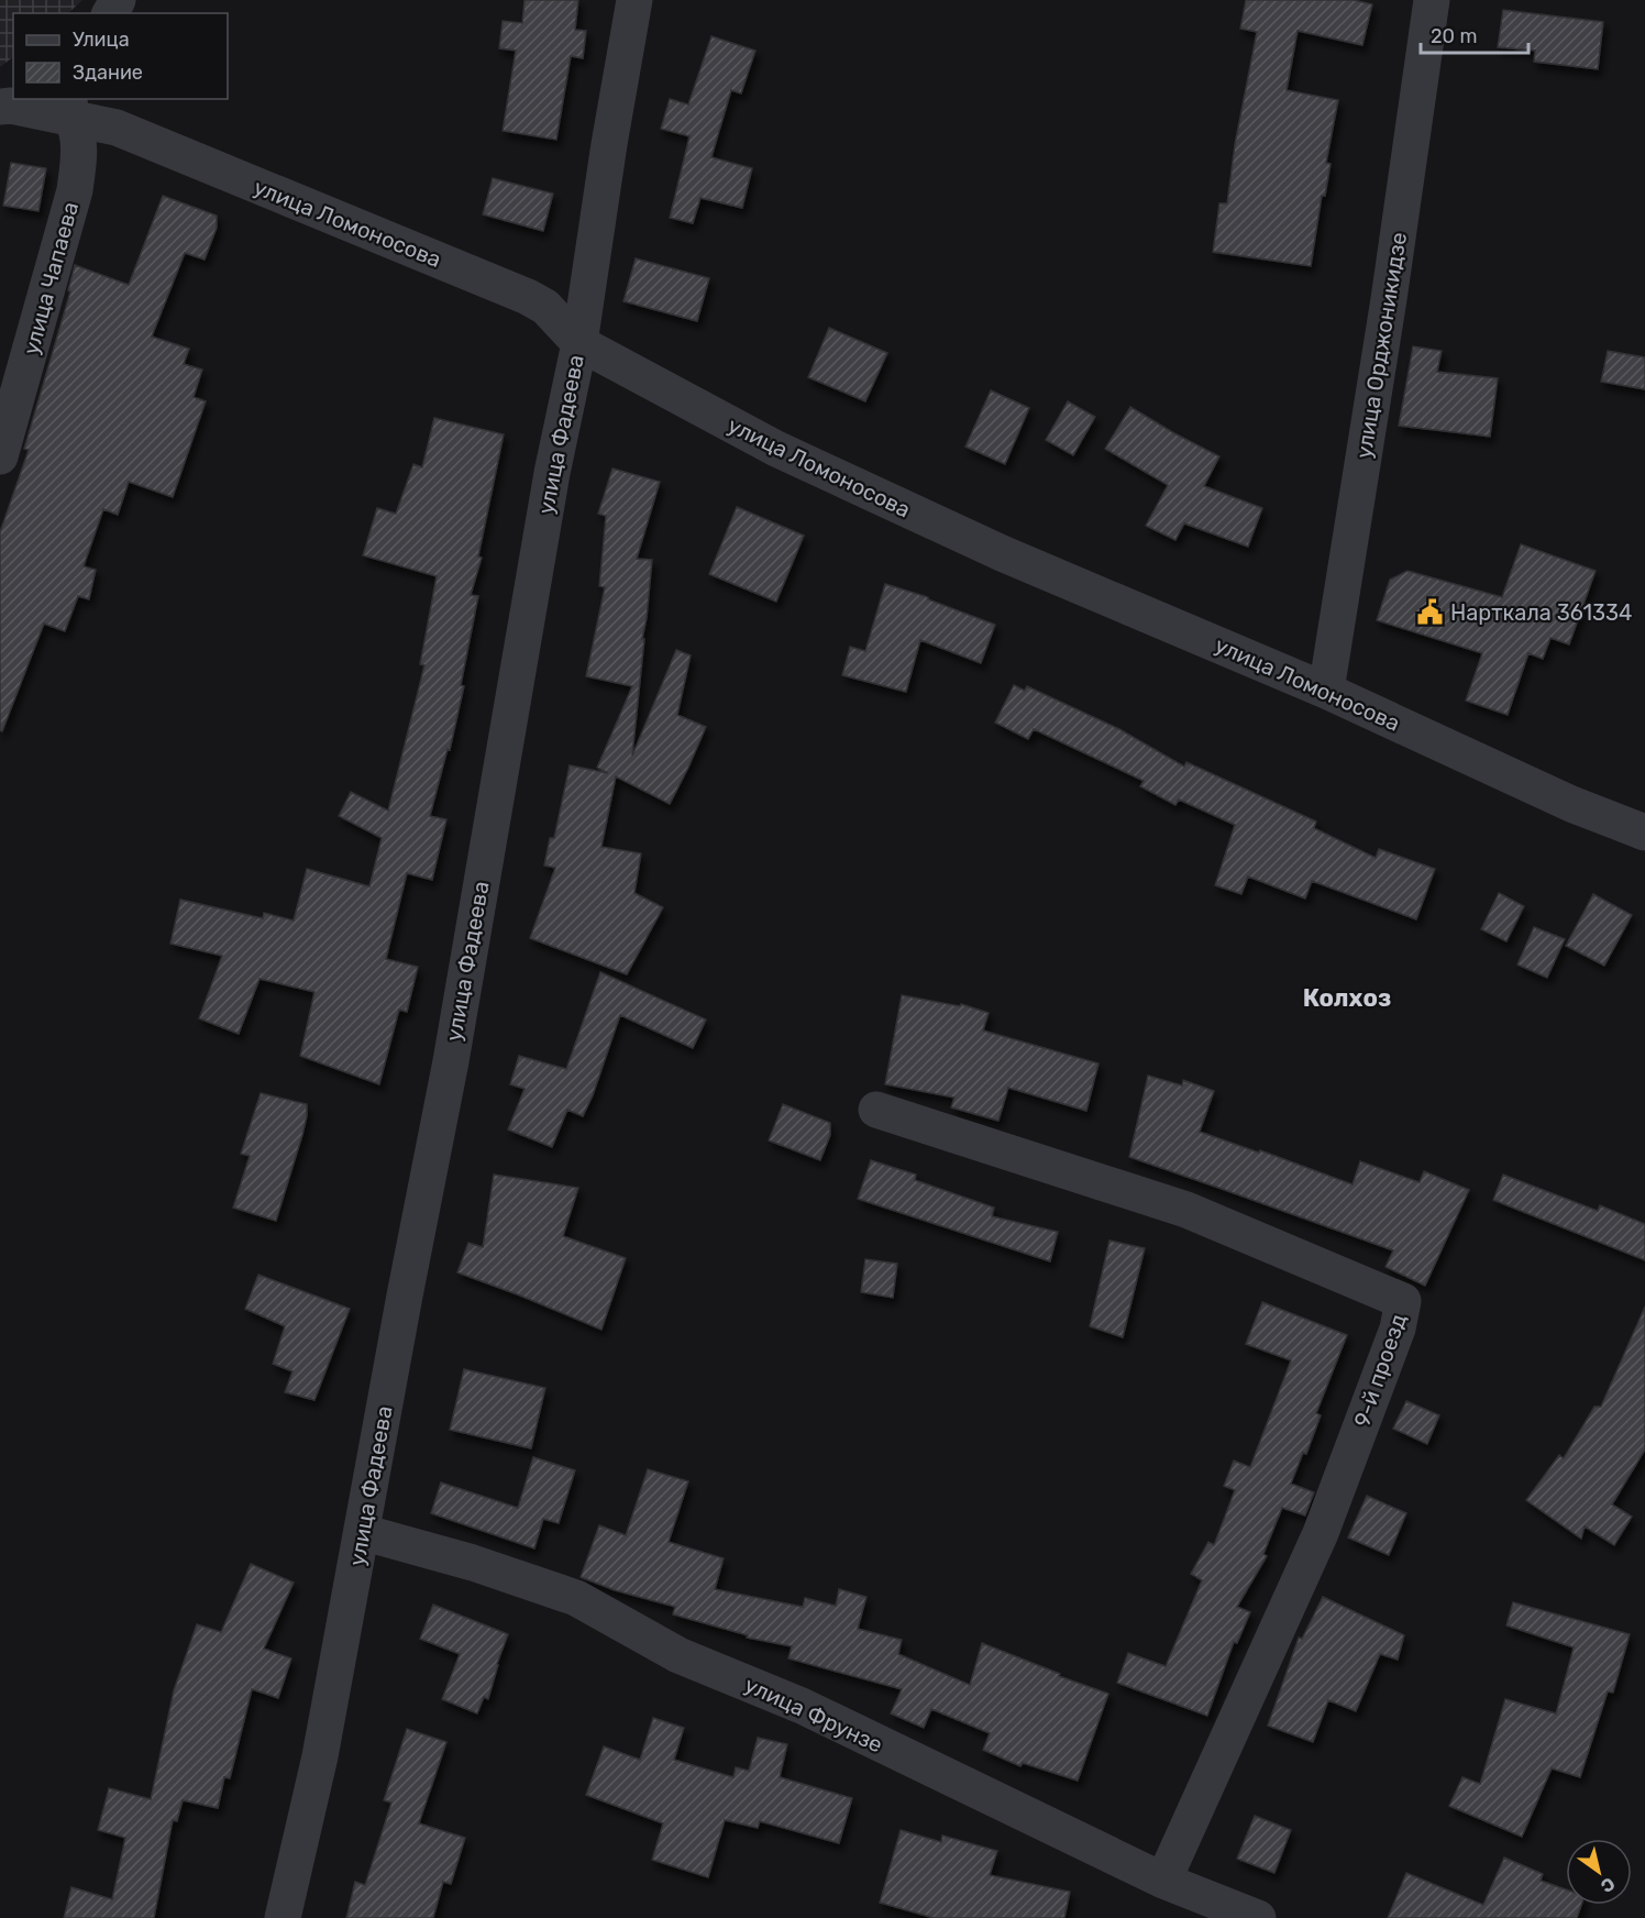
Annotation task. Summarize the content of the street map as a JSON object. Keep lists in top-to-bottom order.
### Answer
{
  "streets": {
    "street": [
      "улица Ломоносова",
      "улица Чапаева",
      "улица Орджоникидзе",
      "улица Фадеева",
      "9-й проезд",
      "улица Фрунзе"
    ]
  },
  "crossings": [
    ["улица Ломоносова", "улица Чапаева"],
    ["улица Ломоносова", "улица Орджоникидзе"],
    ["улица Ломоносова", "улица Фадеева"],
    ["улица Фадеева", "улица Фрунзе"],
    ["9-й проезд", "улица Фрунзе"]
  ],
  "districts": ["Колхоз"],
  "places": {
    "public building": ["Нарткала 361334"]
  },
  "legend": ["Улица", "Здание"],
  "scale_bar": "20 m",
  "north": "bottom right"
}
